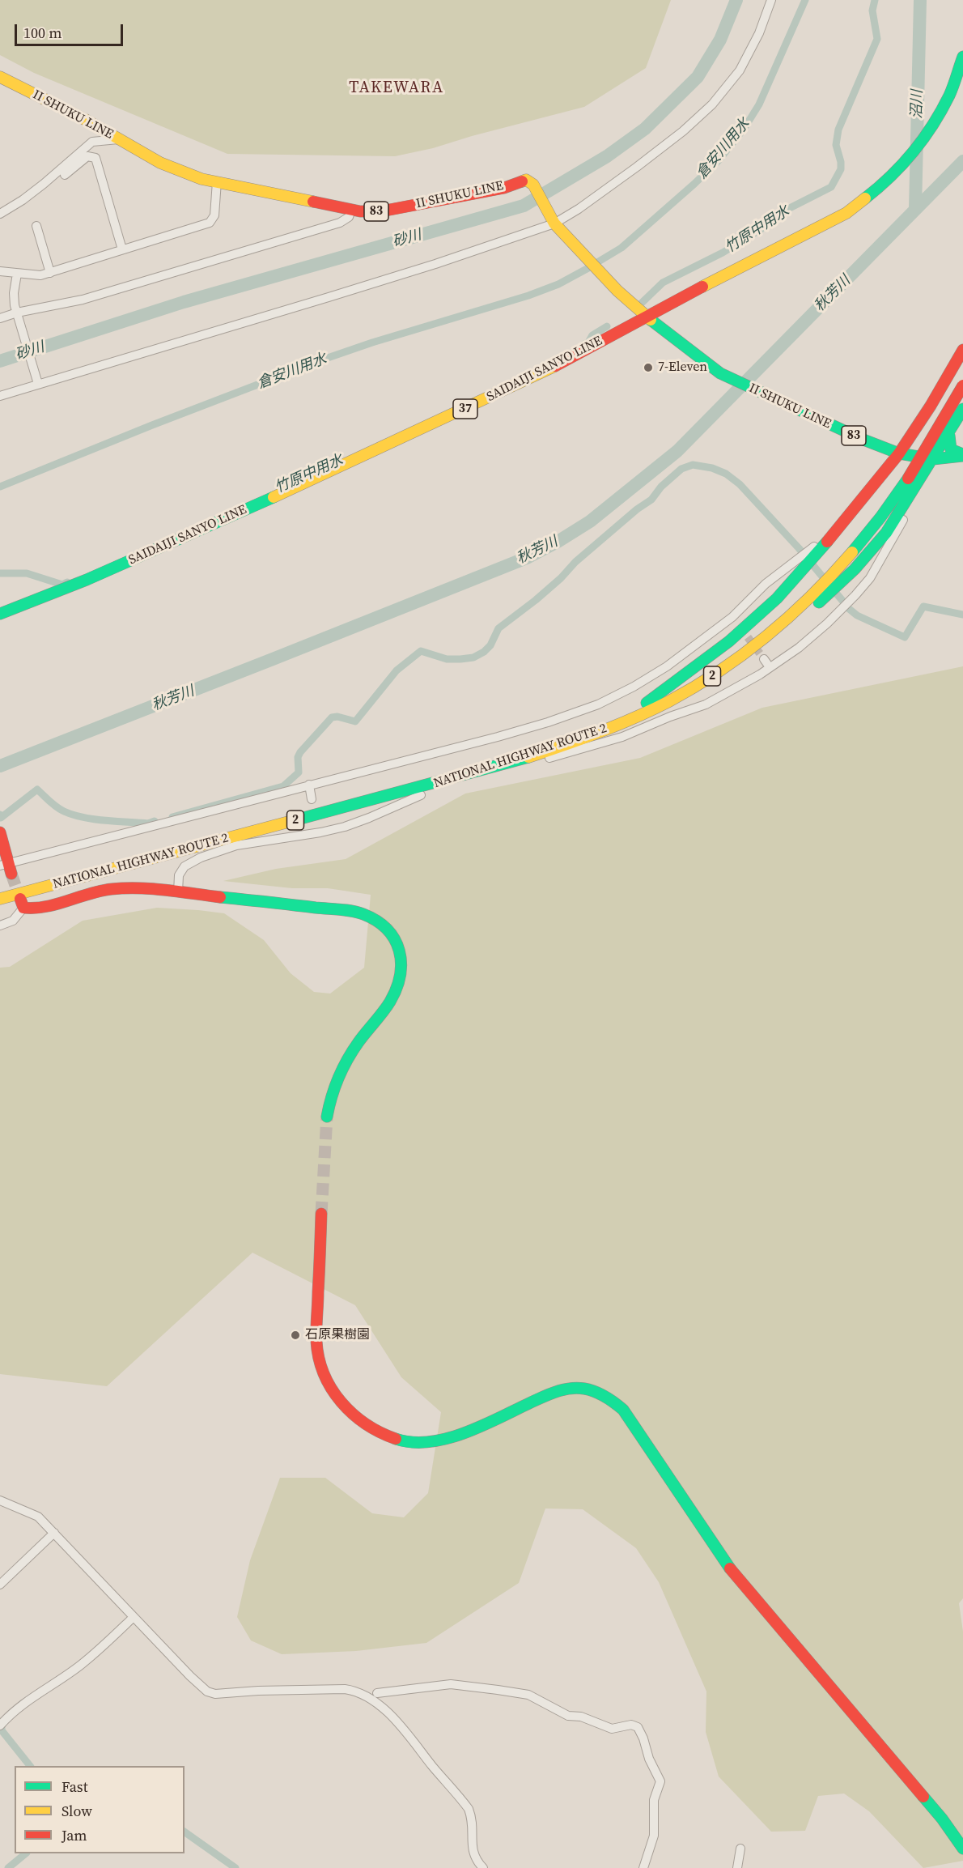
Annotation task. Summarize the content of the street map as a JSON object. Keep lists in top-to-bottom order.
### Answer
{
  "streets": {
    "main road": [
      "II SHUKU LINE",
      "83",
      "SAIDAIJI SANYO LINE",
      "37",
      "2",
      "NATIONAL HIGHWAY ROUTE 2"
    ]
  },
  "crossings": [
    ["II SHUKU LINE", "SAIDAIJI SANYO LINE"]
  ],
  "districts": ["TAKEWARA"],
  "water": [
    "沼川",
    "倉安川用水",
    "竹原中用水",
    "砂川",
    "秋芳川"
  ],
  "places": ["7-Eleven", "石原果樹園"],
  "legend": ["Fast", "Slow", "Jam"],
  "scale_bar": "100 m"
}
